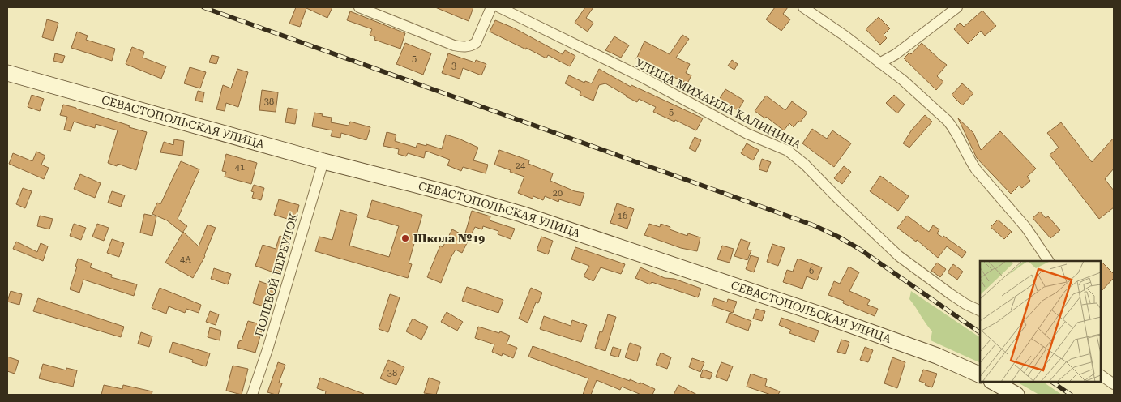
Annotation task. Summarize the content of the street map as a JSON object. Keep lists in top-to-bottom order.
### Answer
{
  "streets": {
    "street": ["УЛИЦА МИХАИЛА КАЛИНИНА", "СЕВАСТОПОЛЬСКАЯ УЛИЦА", "ПОЛЕВОЙ ПЕРЕУЛОК"]
  },
  "crossings": [
    ["СЕВАСТОПОЛЬСКАЯ УЛИЦА", "ПОЛЕВОЙ ПЕРЕУЛОК"]
  ],
  "places": ["Школа №19"],
  "house_numbers": [
    "5",
    "3",
    "38",
    "5",
    "24",
    "41",
    "20",
    "16",
    "4А",
    "6",
    "38"
  ]
}
